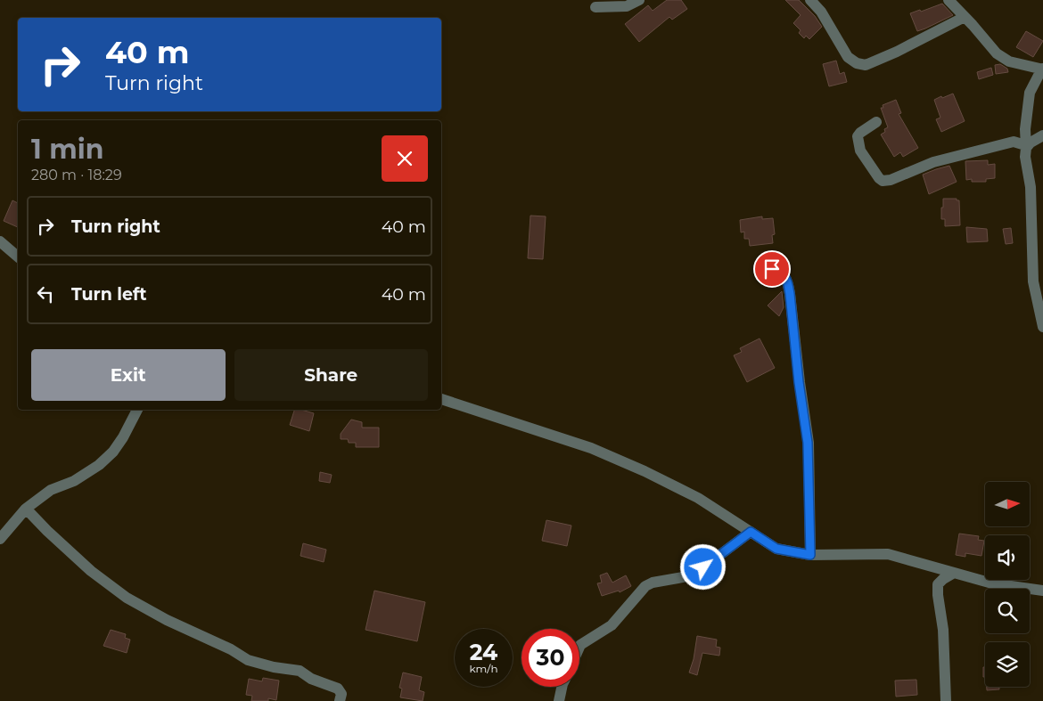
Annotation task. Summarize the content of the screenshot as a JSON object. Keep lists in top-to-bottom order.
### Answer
{
  "north": "right",
  "page": {
    "turn": ["40 m", "Turn right"],
    "heading": ["1 min", "280 m · 18:29"],
    "list": [
      {
        "name": "Turn right",
        "value": "40 m"
      },
      {
        "name": "Turn left",
        "value": "40 m"
      }
    ],
    "buttons": ["Exit", "Share"],
    "speed": "24 km/h",
    "limit": "30"
  }
}
